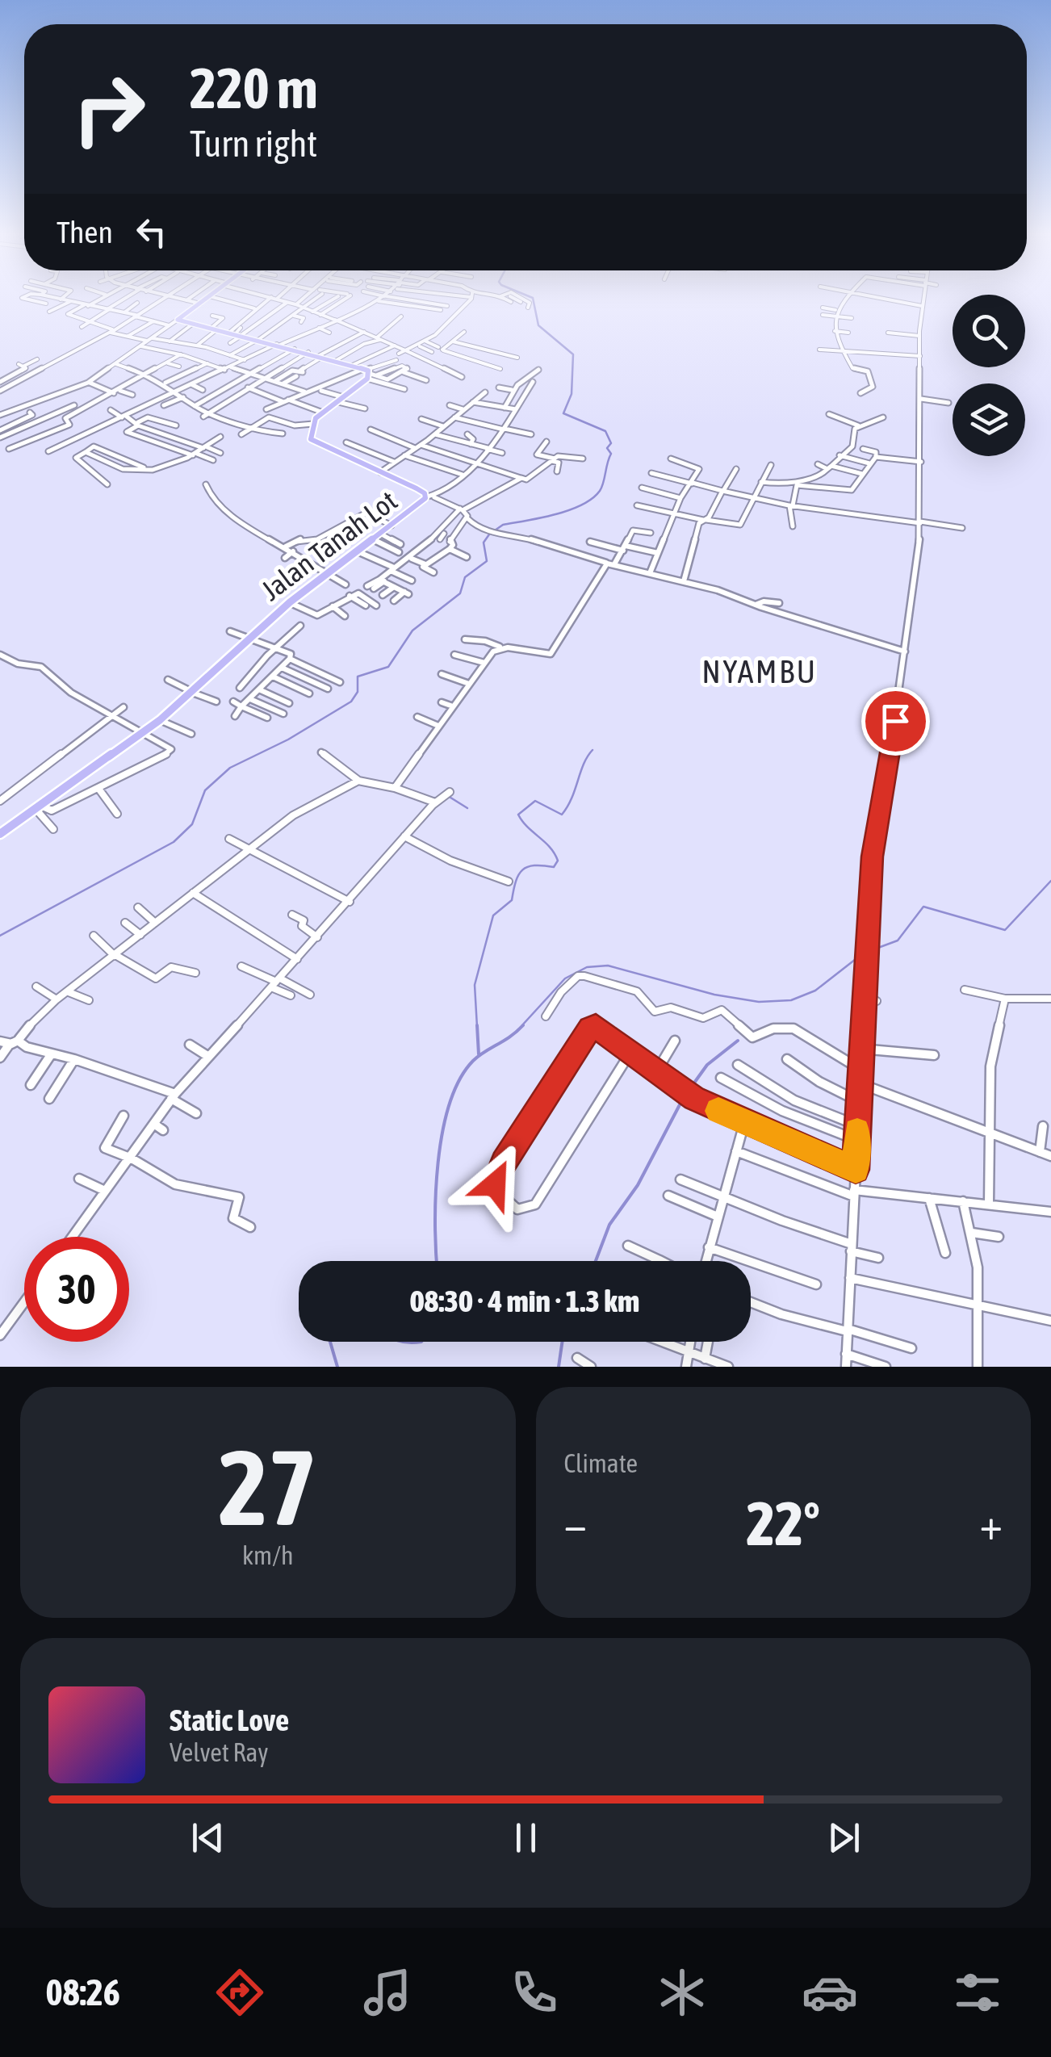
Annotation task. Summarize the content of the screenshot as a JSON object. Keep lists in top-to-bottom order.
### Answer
{
  "streets": {
    "main road": ["Jalan Tanah Lot"]
  },
  "districts": ["NYAMBU"],
  "page": {
    "turn": ["220 m", "Turn right"],
    "then": "Then",
    "limit": "30",
    "trip": "08:30 · 4 min · 1.3 km",
    "tile": [
      ["27", "km/h"],
      "Climate"
    ],
    "heat": ["−", "22°", "+"],
    "song": ["Static Love", "Velvet Ray"],
    "tabs": "08:26"
  }
}
